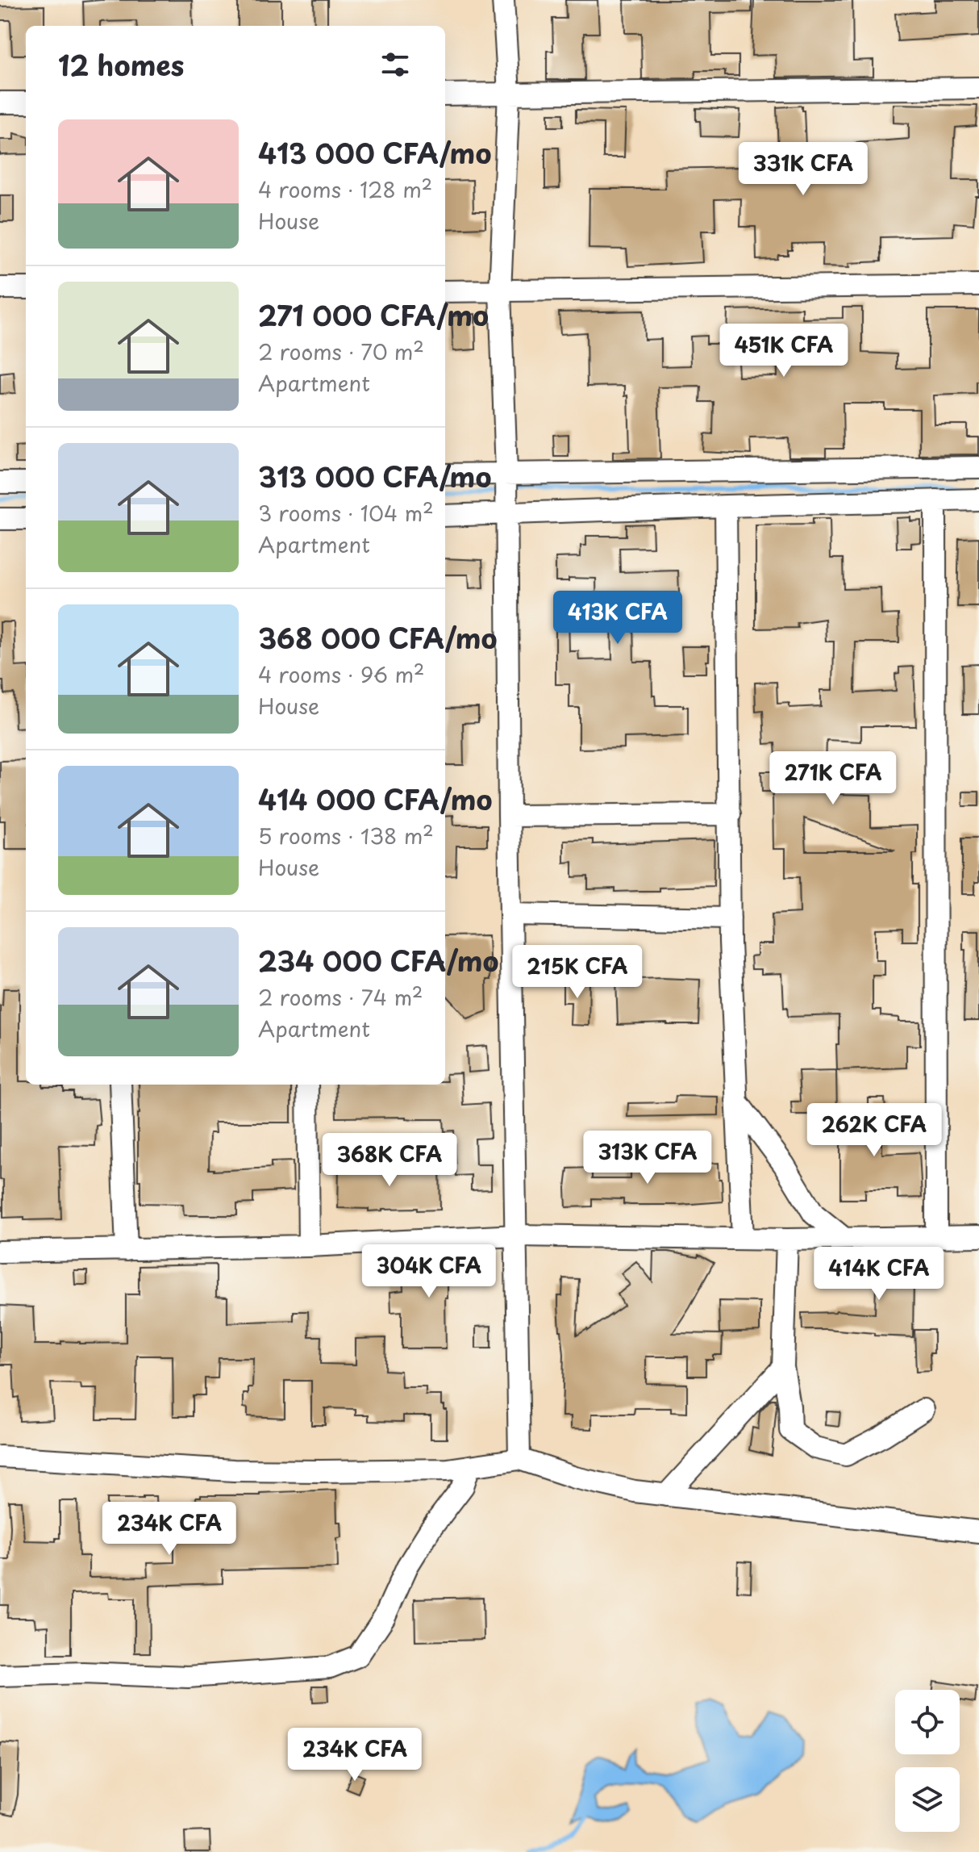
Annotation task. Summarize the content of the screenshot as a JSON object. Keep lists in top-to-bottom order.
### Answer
{
  "page": {
    "heading": "12 homes",
    "list": [
      {
        "name": "413 000 CFA/mo",
        "note": "4 rooms · 128 m² · House"
      },
      {
        "name": "271 000 CFA/mo",
        "note": "2 rooms · 70 m² · Apartment"
      },
      {
        "name": "313 000 CFA/mo",
        "note": "3 rooms · 104 m² · Apartment"
      },
      {
        "name": "368 000 CFA/mo",
        "note": "4 rooms · 96 m² · House"
      },
      {
        "name": "414 000 CFA/mo",
        "note": "5 rooms · 138 m² · House"
      },
      {
        "name": "234 000 CFA/mo",
        "note": "2 rooms · 74 m² · Apartment"
      }
    ],
    "price": [
      "331K CFA",
      "451K CFA",
      "413K CFA",
      "271K CFA",
      "215K CFA",
      "262K CFA",
      "313K CFA",
      "368K CFA",
      "304K CFA",
      "414K CFA",
      "234K CFA",
      "234K CFA"
    ]
  }
}
